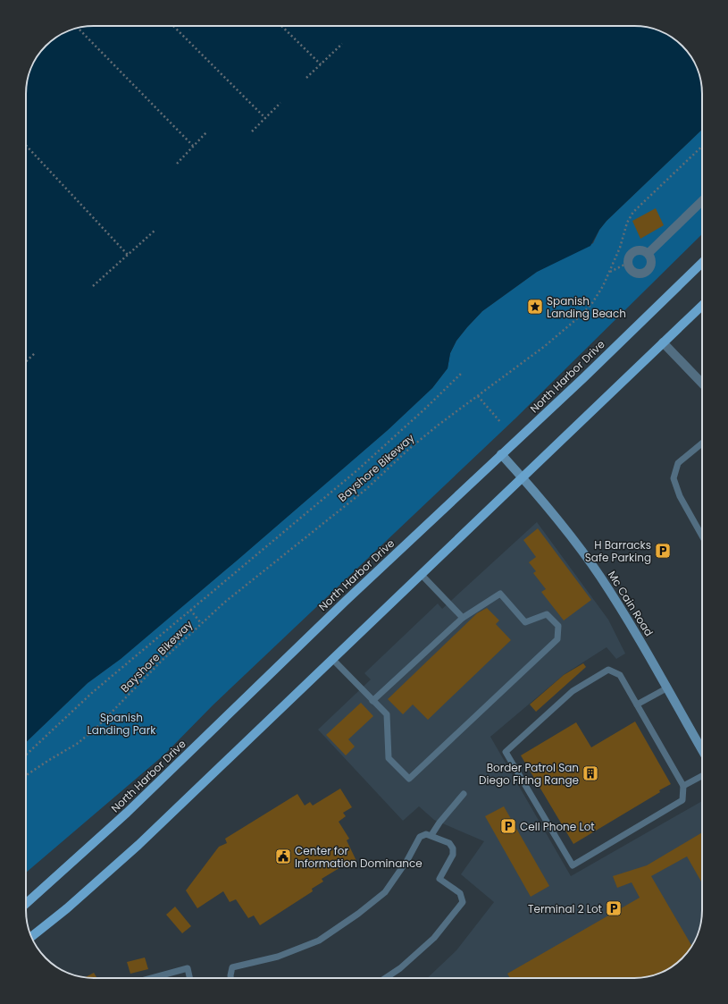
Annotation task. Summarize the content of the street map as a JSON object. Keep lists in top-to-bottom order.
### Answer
{
  "streets": {
    "main road": ["North Harbor Drive"],
    "street": ["Mc Cain Road"],
    "path": ["Bayshore Bikeway"]
  },
  "crossings": [
    ["North Harbor Drive", "Mc Cain Road"]
  ],
  "parks": ["Spanish Landing Park"],
  "places": {
    "place": ["Spanish Landing Beach"],
    "parking": ["H Barracks Safe Parking", "Cell Phone Lot", "Terminal 2 Lot"],
    "building": ["Border Patrol San Diego Firing Range"],
    "public building": ["Center for Information Dominance"]
  }
}
